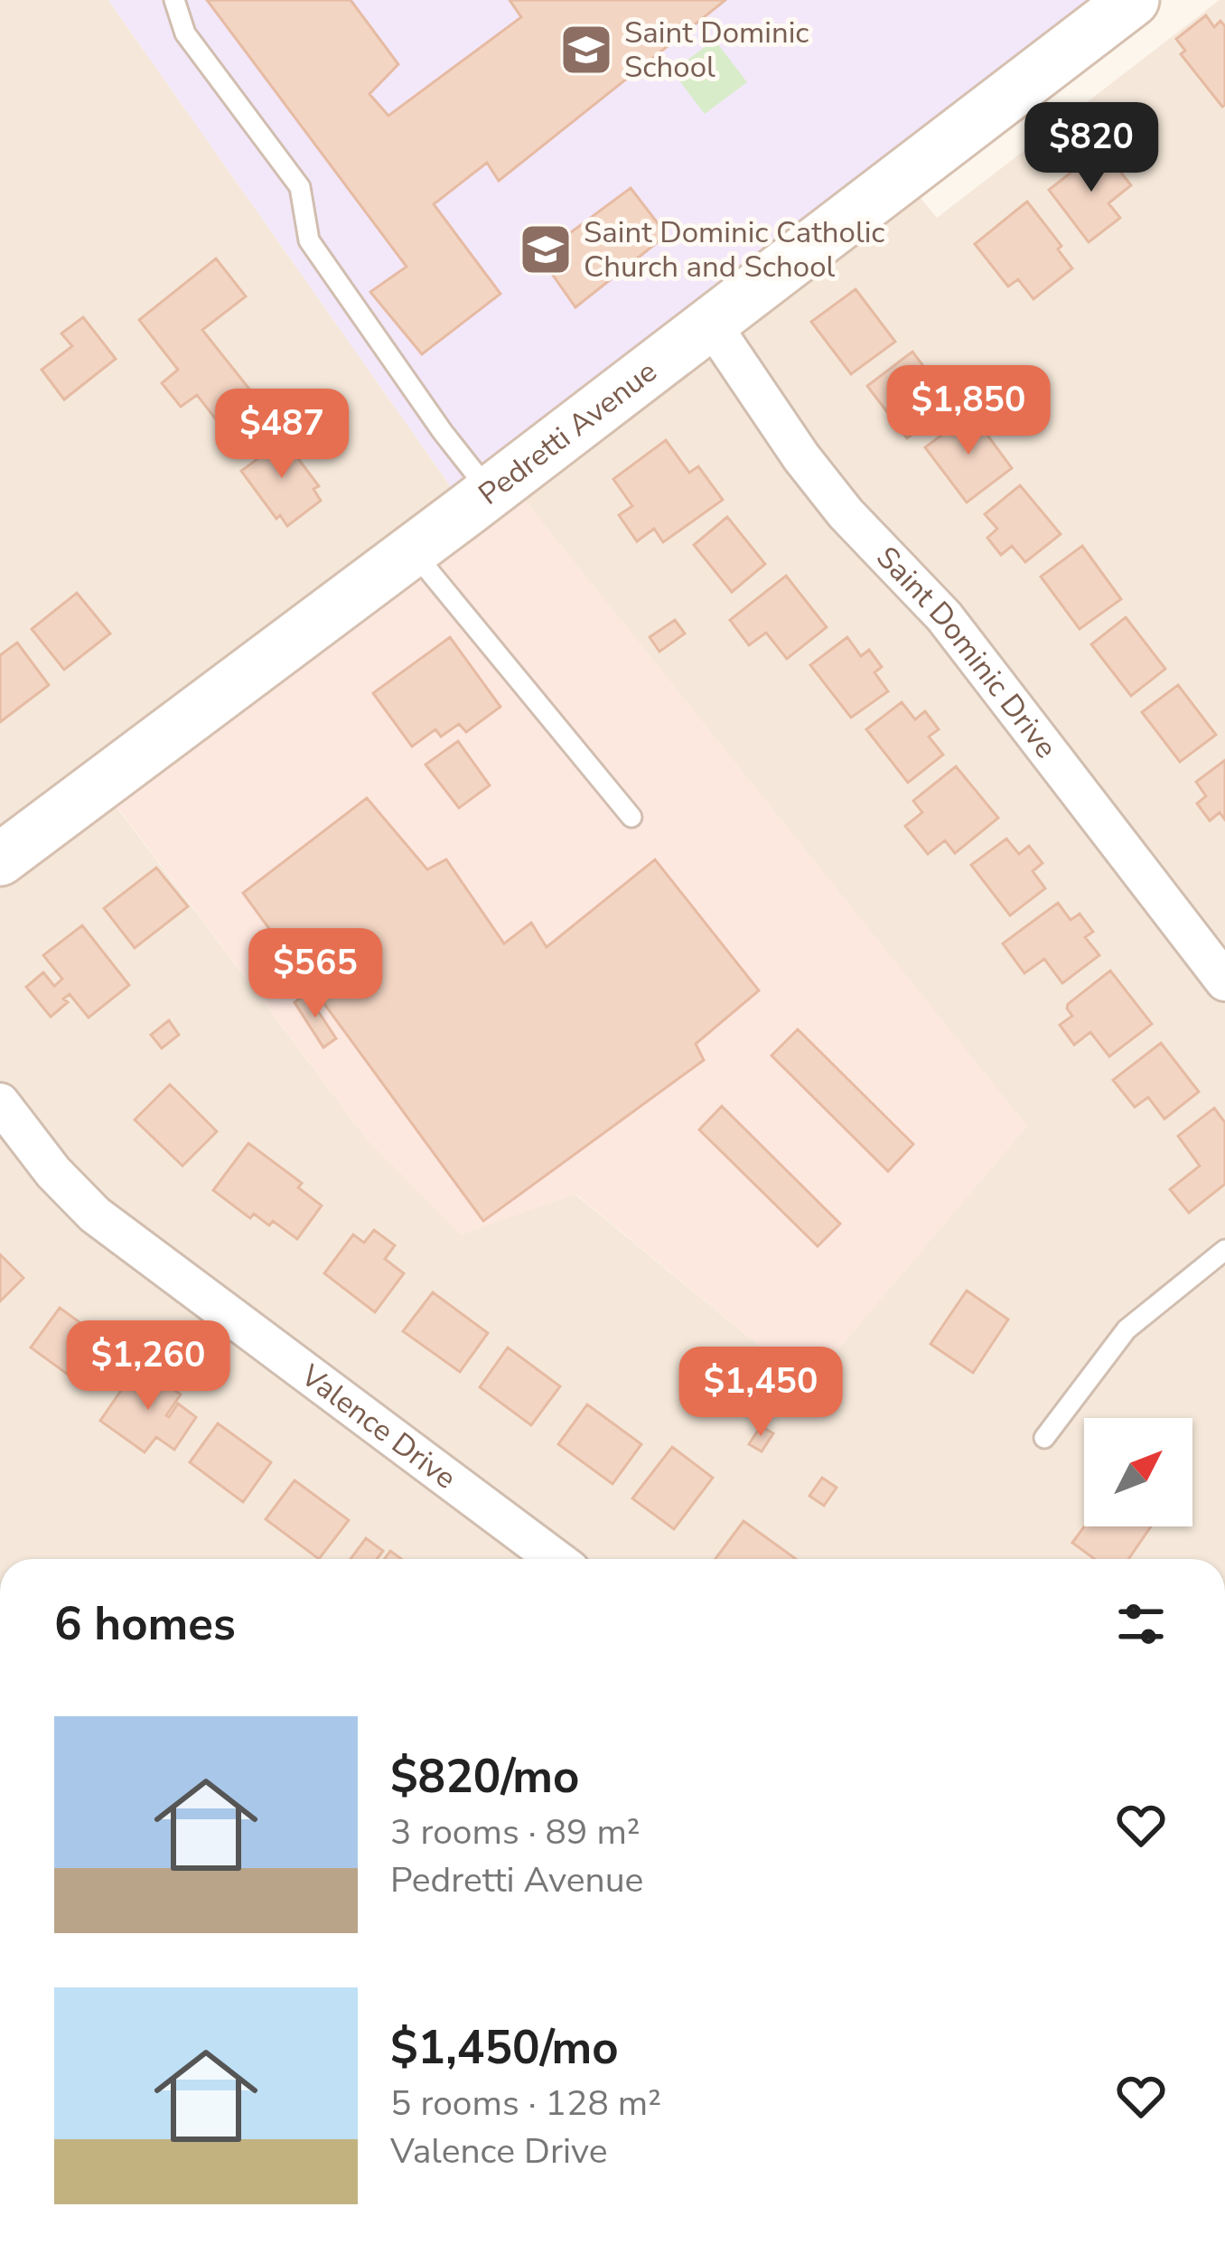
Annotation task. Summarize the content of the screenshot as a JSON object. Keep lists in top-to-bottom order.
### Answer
{
  "streets": {
    "street": ["Pedretti Avenue", "Saint Dominic Drive", "Valence Drive"]
  },
  "crossings": [
    ["Pedretti Avenue", "Saint Dominic Drive"]
  ],
  "places": {
    "school or university": ["Saint Dominic School", "Saint Dominic Catholic Church and School"]
  },
  "north": "top right",
  "page": {
    "price": [
      "$820",
      "$1,850",
      "$487",
      "$565",
      "$1,260",
      "$1,450"
    ],
    "heading": "6 homes",
    "list": [
      {
        "name": "$820/mo",
        "note": "3 rooms · 89 m² · Pedretti Avenue"
      },
      {
        "name": "$1,450/mo",
        "note": "5 rooms · 128 m² · Valence Drive"
      }
    ]
  }
}
